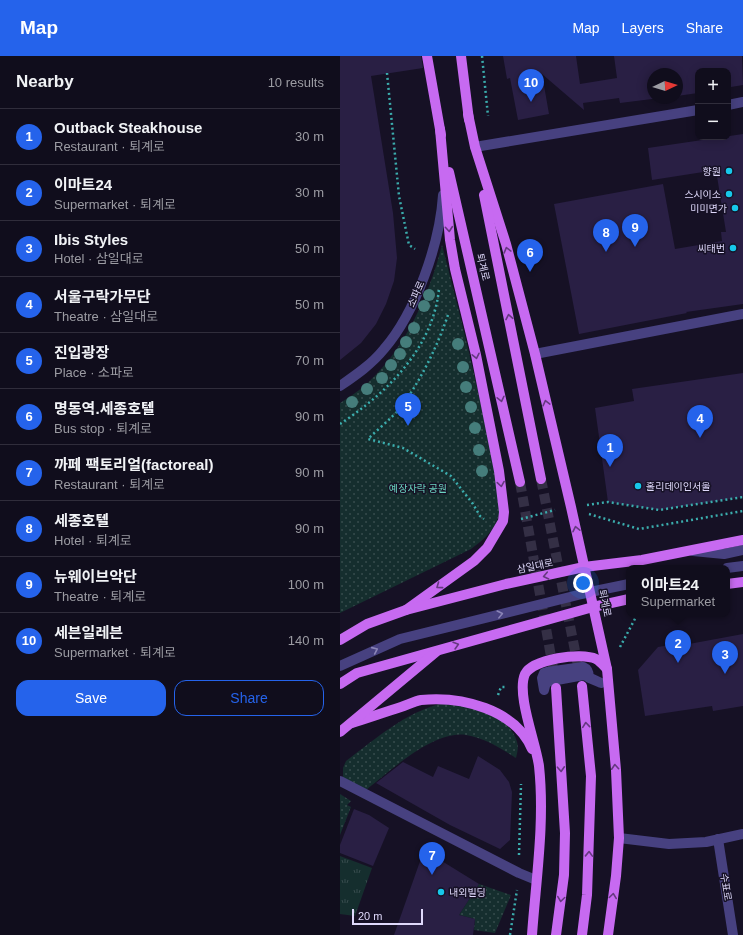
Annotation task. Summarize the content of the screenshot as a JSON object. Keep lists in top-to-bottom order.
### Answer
{
  "streets": {
    "main road": ["퇴계로", "삼일대로"],
    "street": ["소파로", "수표로"]
  },
  "crossings": [
    ["퇴계로", "삼일대로"]
  ],
  "parks": ["예장자락 공원"],
  "places": [
    "향원",
    "스시이소",
    "미미면가",
    "씨태번",
    "홀리데이인서울",
    "내외빌딩"
  ],
  "scale_bar": "20 m",
  "north": "right",
  "page": {
    "header": "Map",
    "nav": ["Map", "Layers", "Share"],
    "heading": ["Nearby", "10 results"],
    "map_buttons": ["+", "−"],
    "pins": [
      "10",
      "9",
      "8",
      "6",
      "5",
      "4",
      "1",
      "2",
      "3",
      "7"
    ],
    "list": [
      {
        "mark": "1",
        "name": "Outback Steakhouse",
        "note": "Restaurant · 퇴계로",
        "value": "30 m"
      },
      {
        "mark": "2",
        "name": "이마트24",
        "note": "Supermarket · 퇴계로",
        "value": "30 m"
      },
      {
        "mark": "3",
        "name": "Ibis Styles",
        "note": "Hotel · 삼일대로",
        "value": "50 m"
      },
      {
        "mark": "4",
        "name": "서울구락가무단",
        "note": "Theatre · 삼일대로",
        "value": "50 m"
      },
      {
        "mark": "5",
        "name": "진입광장",
        "note": "Place · 소파로",
        "value": "70 m"
      },
      {
        "mark": "6",
        "name": "명동역.세종호텔",
        "note": "Bus stop · 퇴계로",
        "value": "90 m"
      },
      {
        "mark": "7",
        "name": "까페 팩토리얼(factoreal)",
        "note": "Restaurant · 퇴계로",
        "value": "90 m"
      },
      {
        "mark": "8",
        "name": "세종호텔",
        "note": "Hotel · 퇴계로",
        "value": "90 m"
      },
      {
        "mark": "9",
        "name": "뉴웨이브악단",
        "note": "Theatre · 퇴계로",
        "value": "100 m"
      },
      {
        "mark": "10",
        "name": "세븐일레븐",
        "note": "Supermarket · 퇴계로",
        "value": "140 m"
      }
    ],
    "popup": ["이마트24", "Supermarket"],
    "buttons": ["Save", "Share"],
    "scale": "20 m"
  }
}
